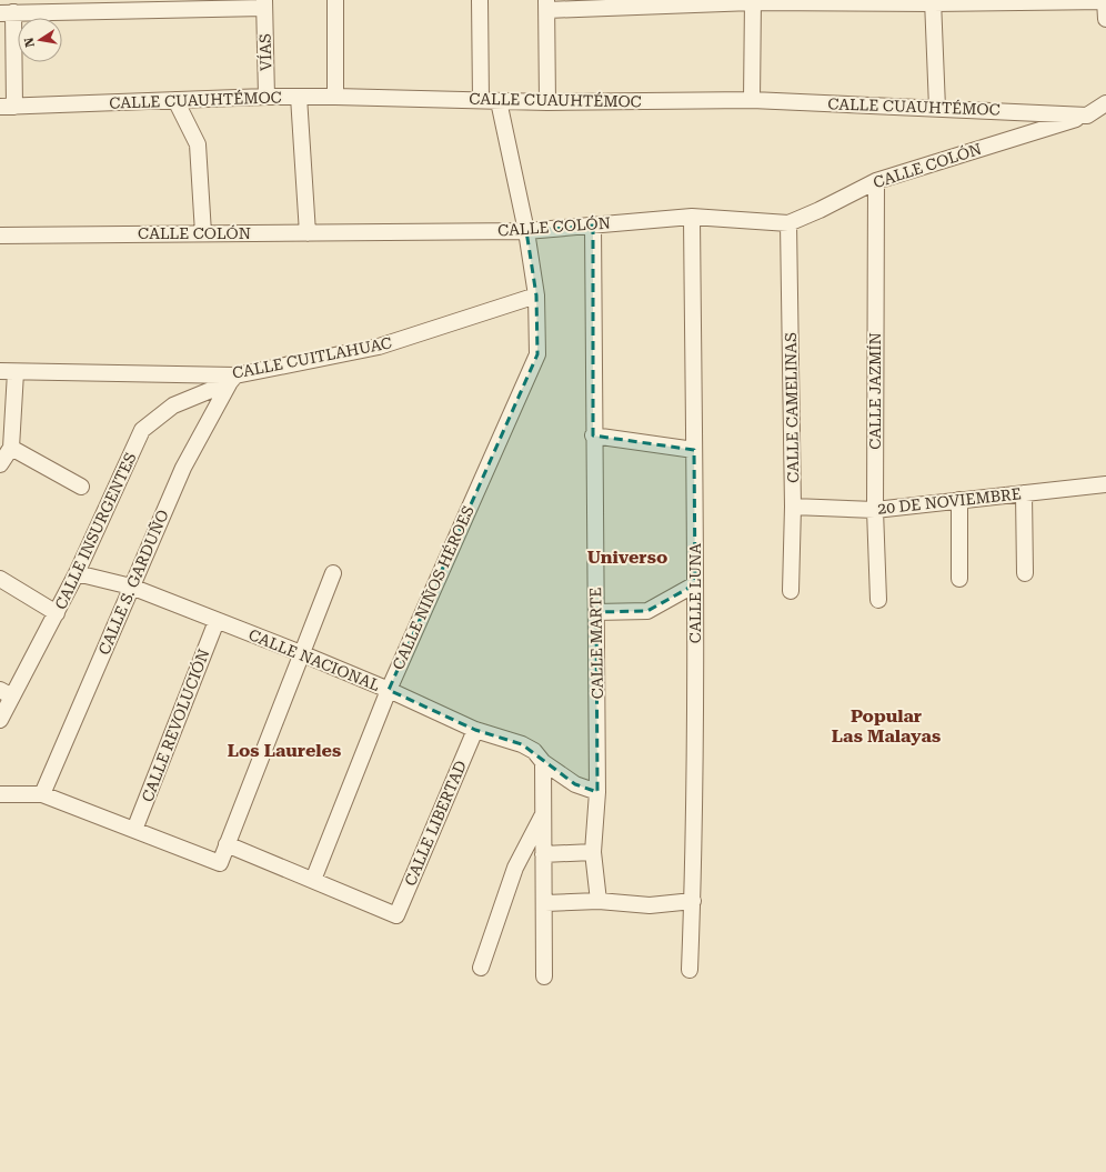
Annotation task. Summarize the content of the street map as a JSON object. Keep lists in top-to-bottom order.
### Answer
{
  "streets": {
    "street": [
      "VÍAS",
      "CALLE CUAUHTÉMOC",
      "CALLE COLÓN",
      "CALLE CUITLAHUAC",
      "CALLE JAZMÍN",
      "CALLE CAMELINAS",
      "20 DE NOVIEMBRE",
      "CALLE INSURGENTES",
      "CALLE S. GARDUÑO",
      "CALLE NIÑOS HÉROES",
      "CALLE LUNA",
      "CALLE MARTE",
      "CALLE NACIONAL",
      "CALLE REVOLUCIÓN",
      "CALLE LIBERTAD"
    ]
  },
  "crossings": [
    ["VÍAS", "CALLE CUAUHTÉMOC"],
    ["CALLE CUAUHTÉMOC", "CALLE COLÓN"],
    ["CALLE CUAUHTÉMOC", "CALLE NIÑOS HÉROES"],
    ["CALLE COLÓN", "CALLE JAZMÍN"],
    ["CALLE COLÓN", "CALLE CAMELINAS"],
    ["CALLE COLÓN", "CALLE NIÑOS HÉROES"],
    ["CALLE COLÓN", "CALLE LUNA"],
    ["CALLE COLÓN", "CALLE MARTE"],
    ["CALLE CUITLAHUAC", "CALLE INSURGENTES"],
    ["CALLE CUITLAHUAC", "CALLE S. GARDUÑO"],
    ["CALLE CUITLAHUAC", "CALLE NIÑOS HÉROES"],
    ["CALLE JAZMÍN", "20 DE NOVIEMBRE"],
    ["CALLE CAMELINAS", "20 DE NOVIEMBRE"],
    ["CALLE INSURGENTES", "CALLE S. GARDUÑO"],
    ["CALLE INSURGENTES", "CALLE NACIONAL"],
    ["CALLE S. GARDUÑO", "CALLE NACIONAL"],
    ["CALLE NIÑOS HÉROES", "CALLE NACIONAL"],
    ["CALLE NIÑOS HÉROES", "CALLE LIBERTAD"],
    ["CALLE MARTE", "CALLE NACIONAL"],
    ["CALLE NACIONAL", "CALLE REVOLUCIÓN"],
    ["CALLE NACIONAL", "CALLE LIBERTAD"]
  ],
  "districts": ["Universo", "Popular Las Malayas", "Los Laureles"],
  "north": "left"
}
